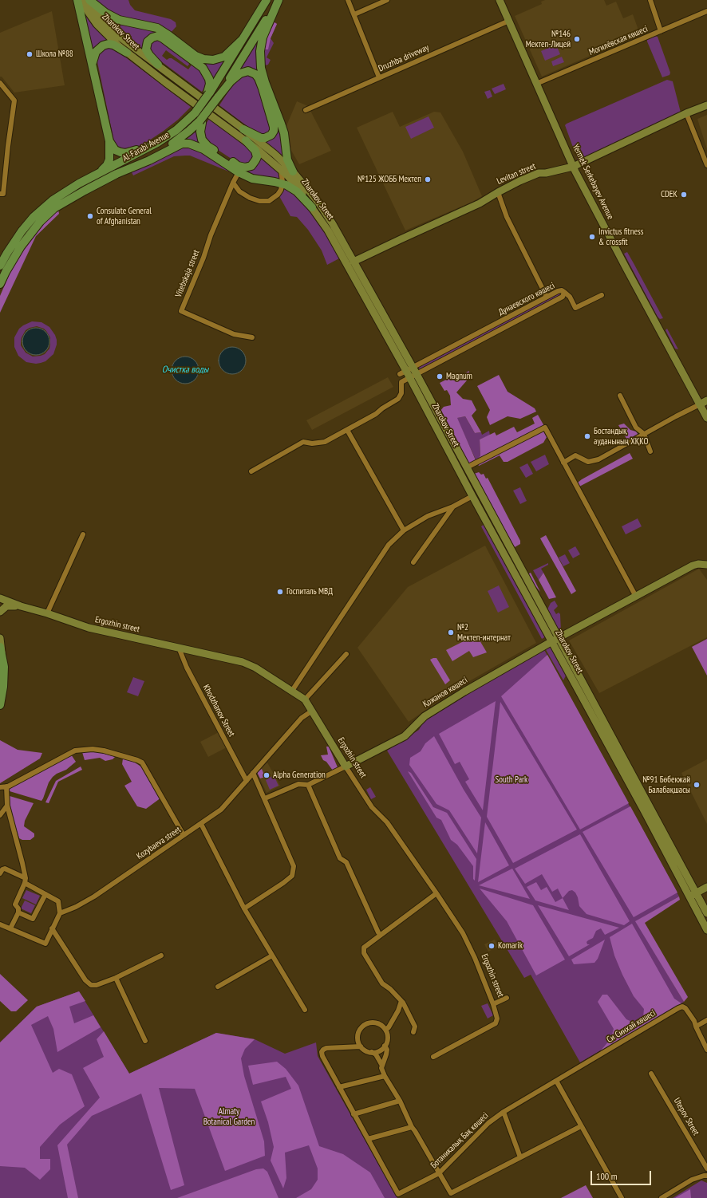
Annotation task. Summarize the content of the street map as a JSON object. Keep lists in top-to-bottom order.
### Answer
{
  "streets": {
    "main road": [
      "Zharokov Street",
      "Al-Farabi Avenue",
      "Levitan street",
      "Yermek Serkebayev Avenue",
      "Ergozhin street",
      "Қожанов көшесі"
    ],
    "street": [
      "Могилёвская көшесі",
      "Druzhba driveway",
      "Vitebskaja street",
      "Дунаевского көшесі",
      "Khodzhanov Street",
      "Kozybaeva street",
      "Си Синхай көшесі",
      "Utepov Street",
      "Ботаникалық Бақ көшесі"
    ]
  },
  "crossings": [
    ["Zharokov Street", "Levitan street"],
    ["Zharokov Street", "Дунаевского көшесі"],
    ["Zharokov Street", "Қожанов көшесі"],
    ["Могилёвская көшесі", "Yermek Serkebayev Avenue"],
    ["Druzhba driveway", "Yermek Serkebayev Avenue"],
    ["Levitan street", "Yermek Serkebayev Avenue"],
    ["Ergozhin street", "Қожанов көшесі"],
    ["Ergozhin street", "Khodzhanov Street"],
    ["Ergozhin street", "Kozybaeva street"],
    ["Khodzhanov Street", "Kozybaeva street"],
    ["Си Синхай көшесі", "Ботаникалық Бақ көшесі"]
  ],
  "water": ["Очистка воды"],
  "parks": ["South Park", "Almaty Botanical Garden"],
  "places": [
    "№146 Мектеп-Лицей",
    "Школа №88",
    "№125 ЖОББ Мектеп",
    "CDEK",
    "Consulate General of Afghanistan",
    "Invictus fitness & crossfit",
    "Magnum",
    "Бостандық ауданының ХҚКО",
    "Госпиталь МВД",
    "№2 Мектеп-интернат",
    "Alpha Generation",
    "№91 Бөбекжай Балабақшасы",
    "Komarik"
  ],
  "scale_bar": "100 m"
}
